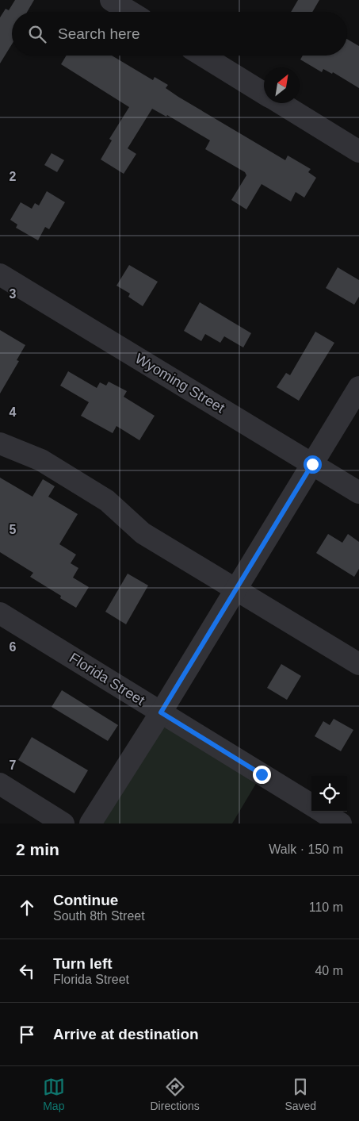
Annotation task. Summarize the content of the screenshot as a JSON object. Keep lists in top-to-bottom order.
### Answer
{
  "streets": {
    "street": ["Wyoming Street", "Florida Street"]
  },
  "north": "top right",
  "page": {
    "search": "Search here",
    "heading": ["2 min", "Walk · 150 m"],
    "list": [
      ["Continue", "South 8th Street", "110 m"],
      ["Turn left", "Florida Street", "40 m"],
      "Arrive at destination"
    ],
    "nav": ["Map", "Directions", "Saved"]
  },
  "grid": {
    "rows": [
      "2",
      "3",
      "4",
      "5",
      "6",
      "7"
    ]
  }
}
